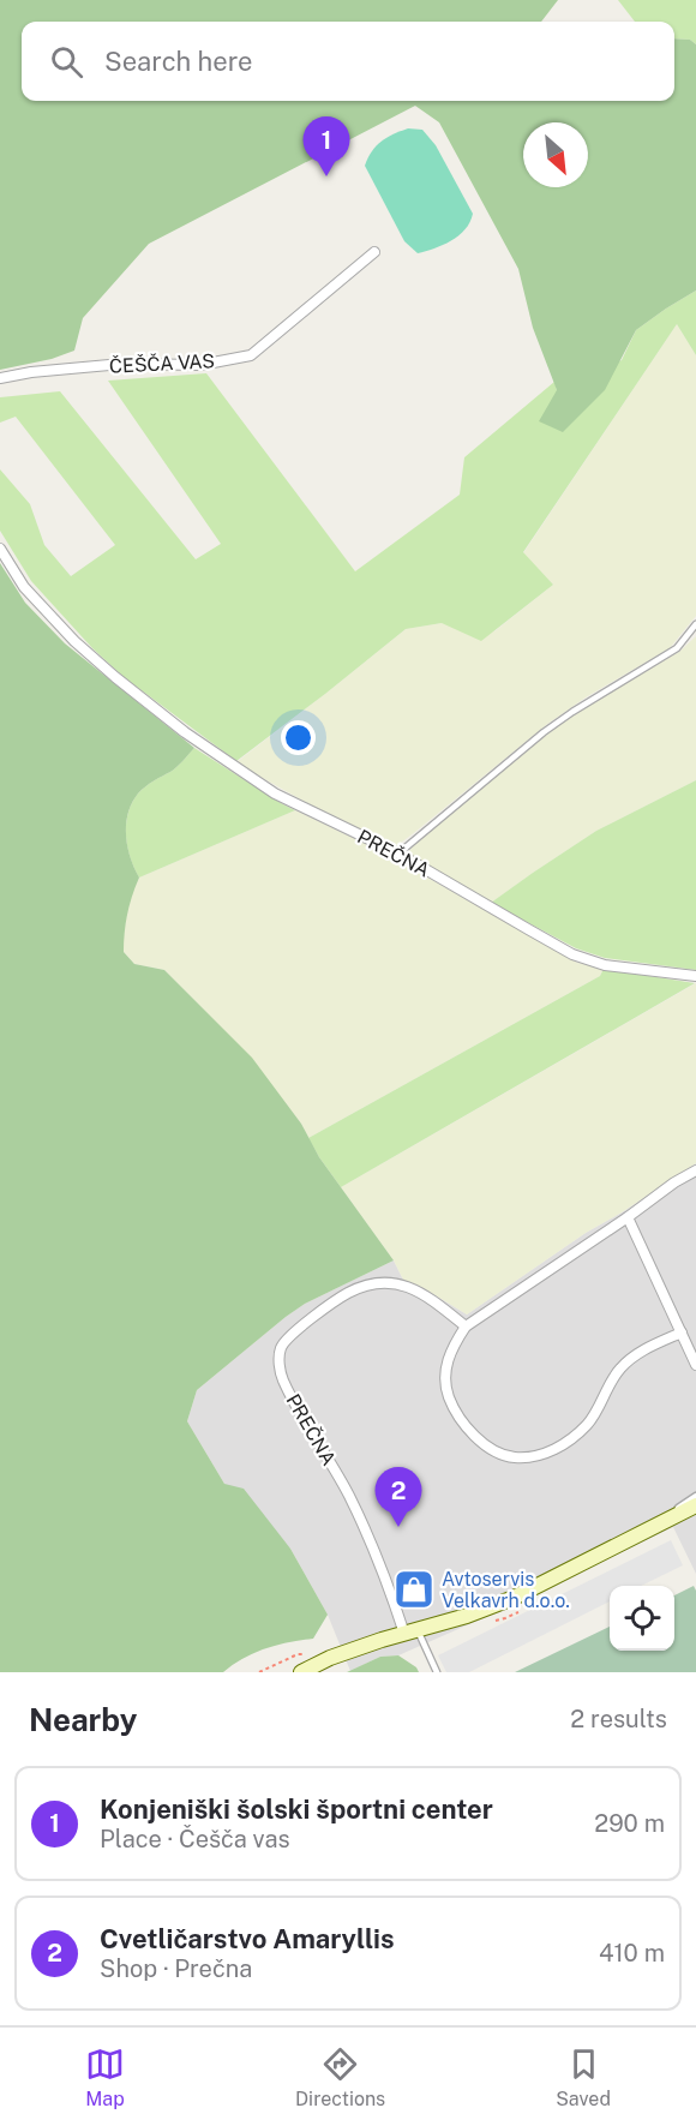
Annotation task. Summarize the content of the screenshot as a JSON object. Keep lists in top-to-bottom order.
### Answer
{
  "streets": {
    "street": ["ČEŠČA VAS", "PREČNA"]
  },
  "places": {
    "shop": ["Avtoservis Velkavrh d.o.o."]
  },
  "north": "bottom right",
  "page": {
    "search": "Search here",
    "pins": ["1", "2"],
    "heading": ["Nearby", "2 results"],
    "list": [
      {
        "mark": "1",
        "name": "Konjeniški šolski športni center",
        "note": "Place · Češča vas",
        "value": "290 m"
      },
      {
        "mark": "2",
        "name": "Cvetličarstvo Amaryllis",
        "note": "Shop · Prečna",
        "value": "410 m"
      }
    ],
    "nav": ["Map", "Directions", "Saved"]
  }
}
